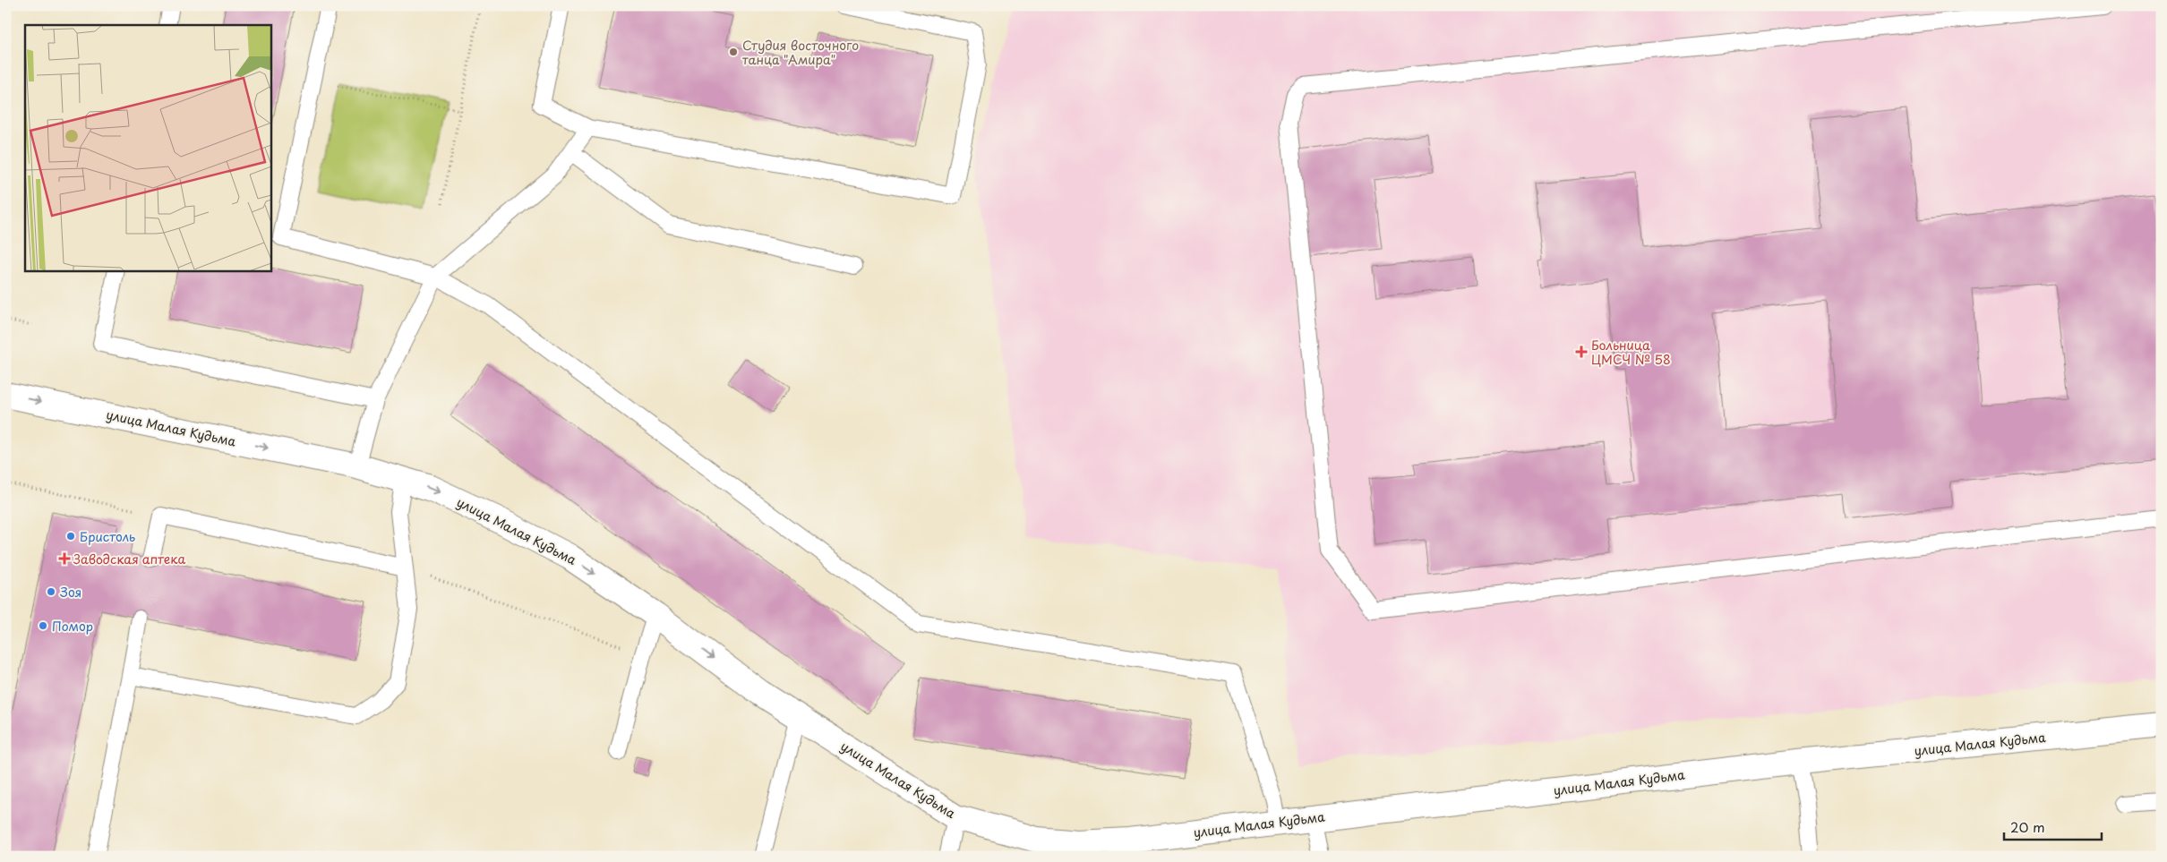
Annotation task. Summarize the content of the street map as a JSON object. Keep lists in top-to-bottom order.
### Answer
{
  "streets": {
    "street": ["улица Малая Кудьма"]
  },
  "one_way": ["улица Малая Кудьма"],
  "places": {
    "other": [
      "Студия восточного танца \"Амира\"",
      "Бристоль",
      "Зоя",
      "Помор"
    ],
    "health": ["Больница ЦМСЧ № 58", "Заводская аптека"]
  },
  "scale_bar": "20 m"
}
